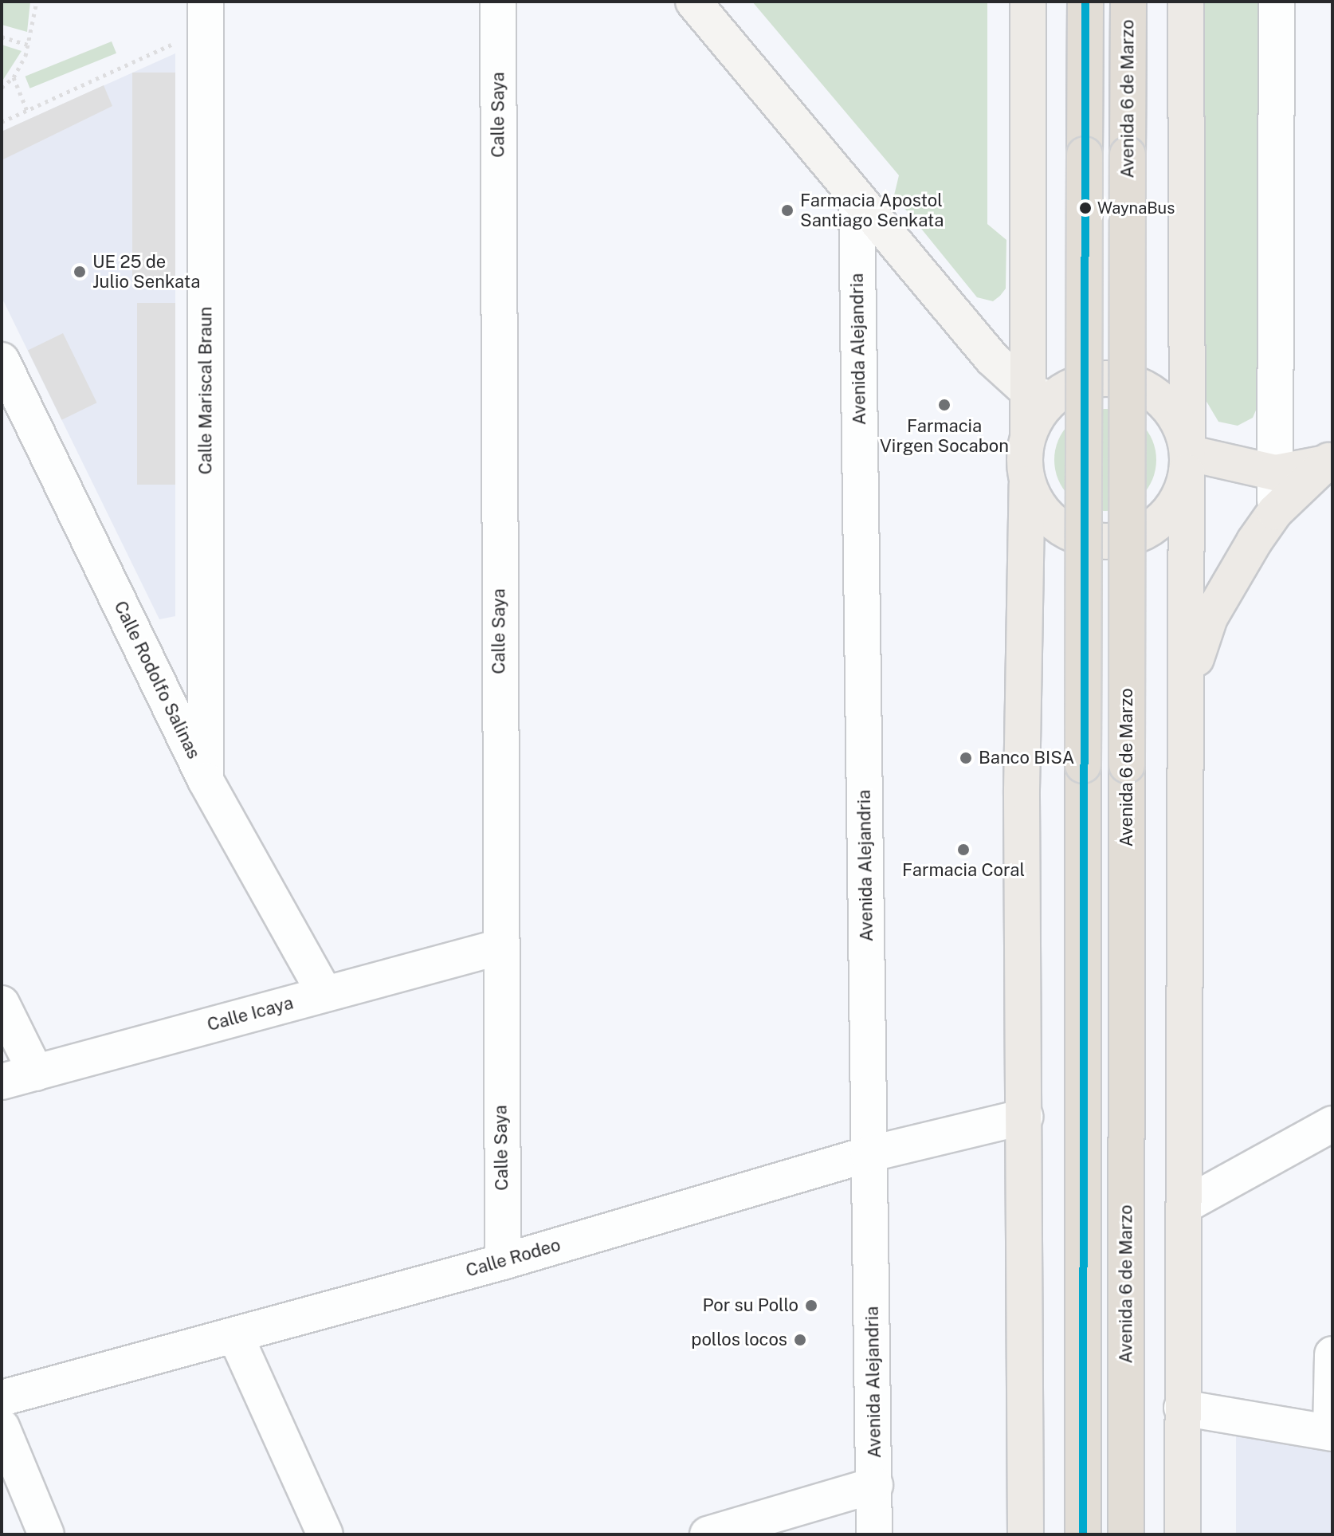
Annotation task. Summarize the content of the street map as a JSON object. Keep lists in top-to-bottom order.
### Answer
{
  "streets": {
    "highway": ["Avenida 6 de Marzo"],
    "street": [
      "Calle Saya",
      "Avenida Alejandria",
      "Calle Mariscal Braun",
      "Calle Rodolfo Salinas",
      "Calle Icaya",
      "Calle Rodeo"
    ]
  },
  "crossings": [
    ["Calle Saya", "Calle Icaya"],
    ["Calle Saya", "Calle Rodeo"],
    ["Avenida Alejandria", "Calle Rodeo"],
    ["Calle Mariscal Braun", "Calle Rodolfo Salinas"],
    ["Calle Rodolfo Salinas", "Calle Icaya"]
  ],
  "places": [
    "WaynaBus",
    "Farmacia Apostol Santiago Senkata",
    "UE 25 de Julio Senkata",
    "Farmacia Virgen Socabon",
    "Banco BISA",
    "Farmacia Coral",
    "Por su Pollo",
    "pollos locos"
  ],
  "lines": ["transit line 25"]
}
